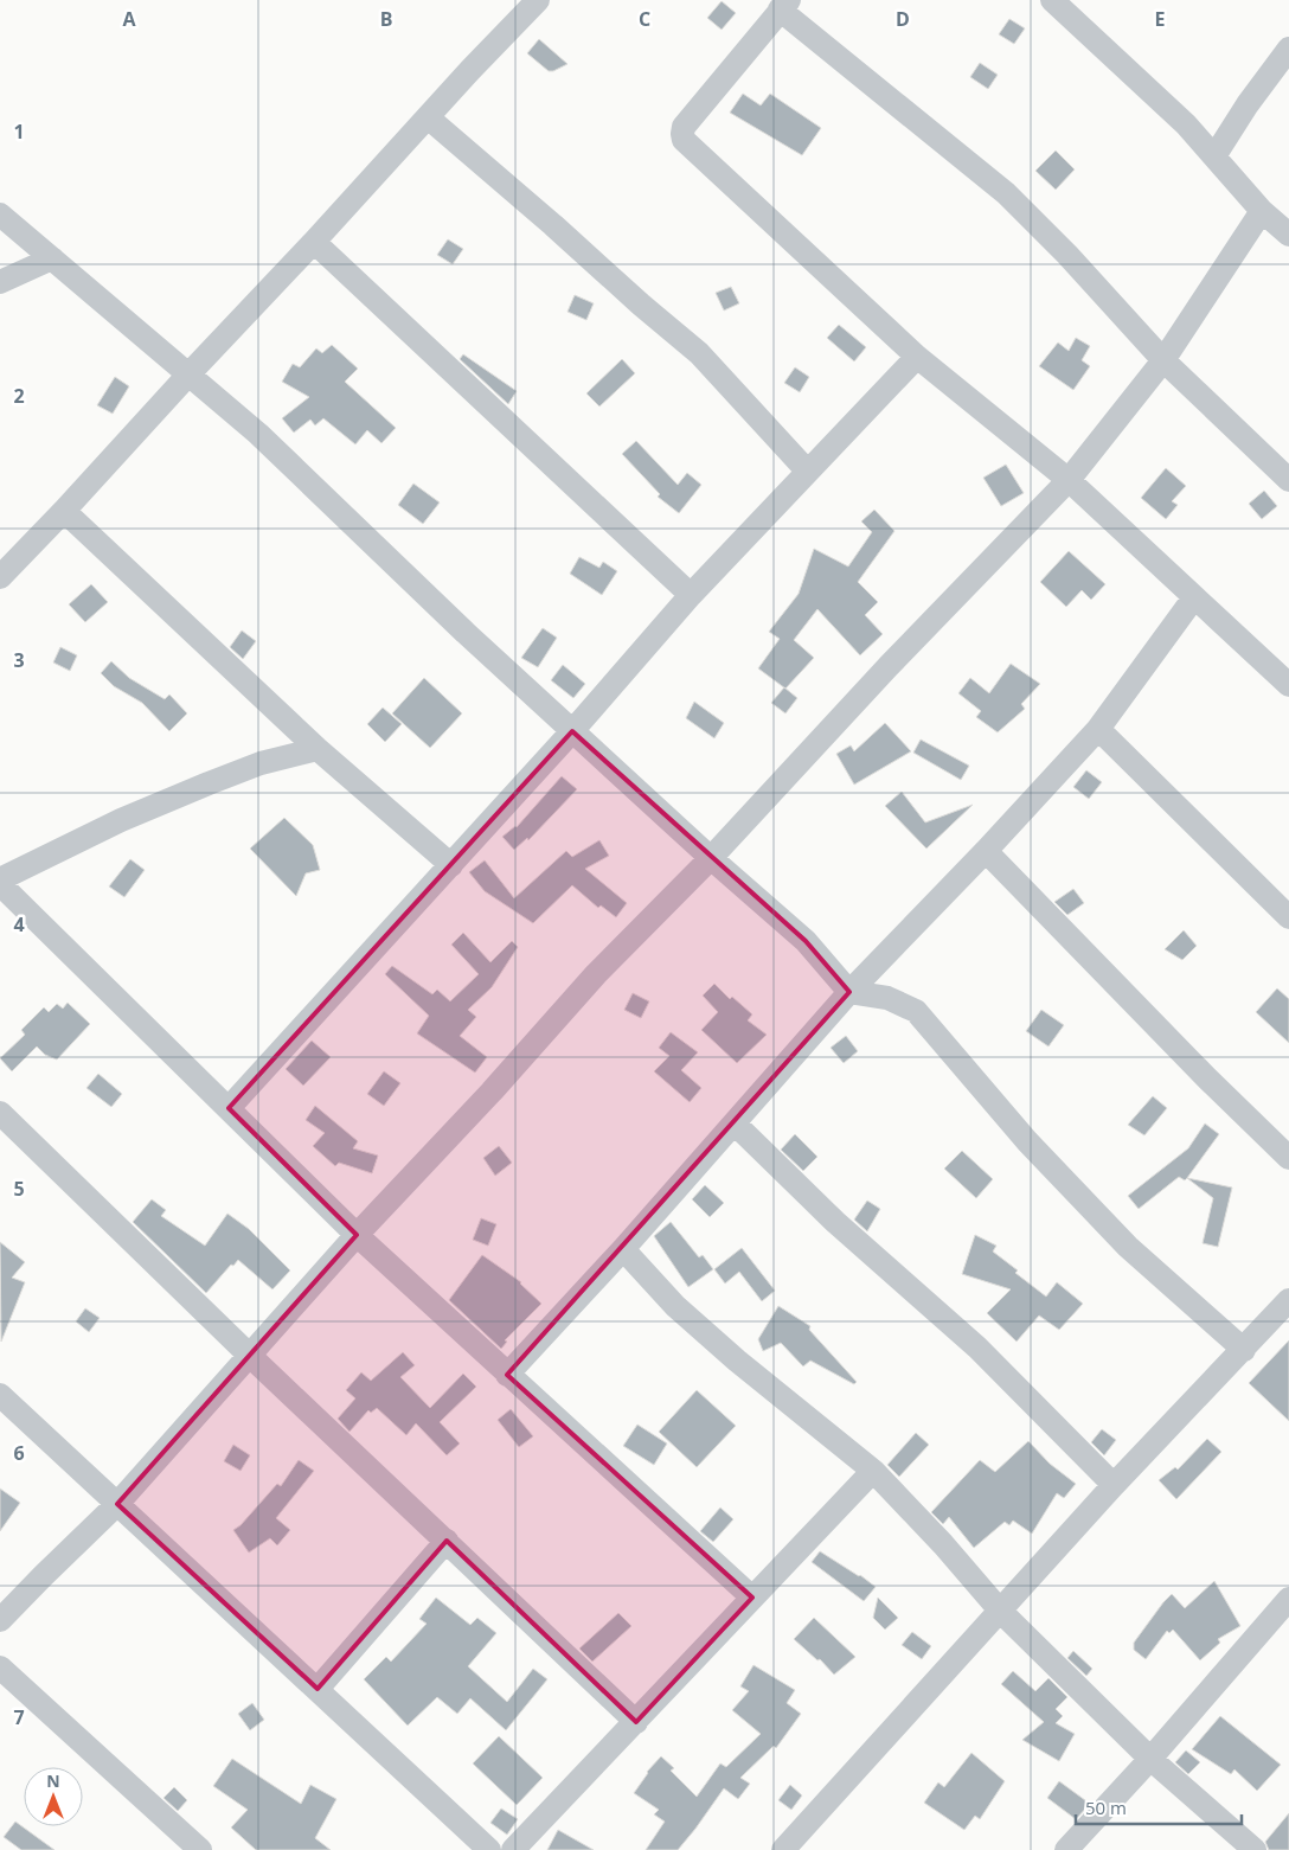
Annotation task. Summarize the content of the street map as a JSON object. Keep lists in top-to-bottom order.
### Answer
{
  "scale_bar": "50 m",
  "north": "top",
  "grid": {
    "columns": [
      "A",
      "B",
      "C",
      "D",
      "E"
    ],
    "rows": [
      "1",
      "2",
      "3",
      "4",
      "5",
      "6",
      "7"
    ]
  }
}
